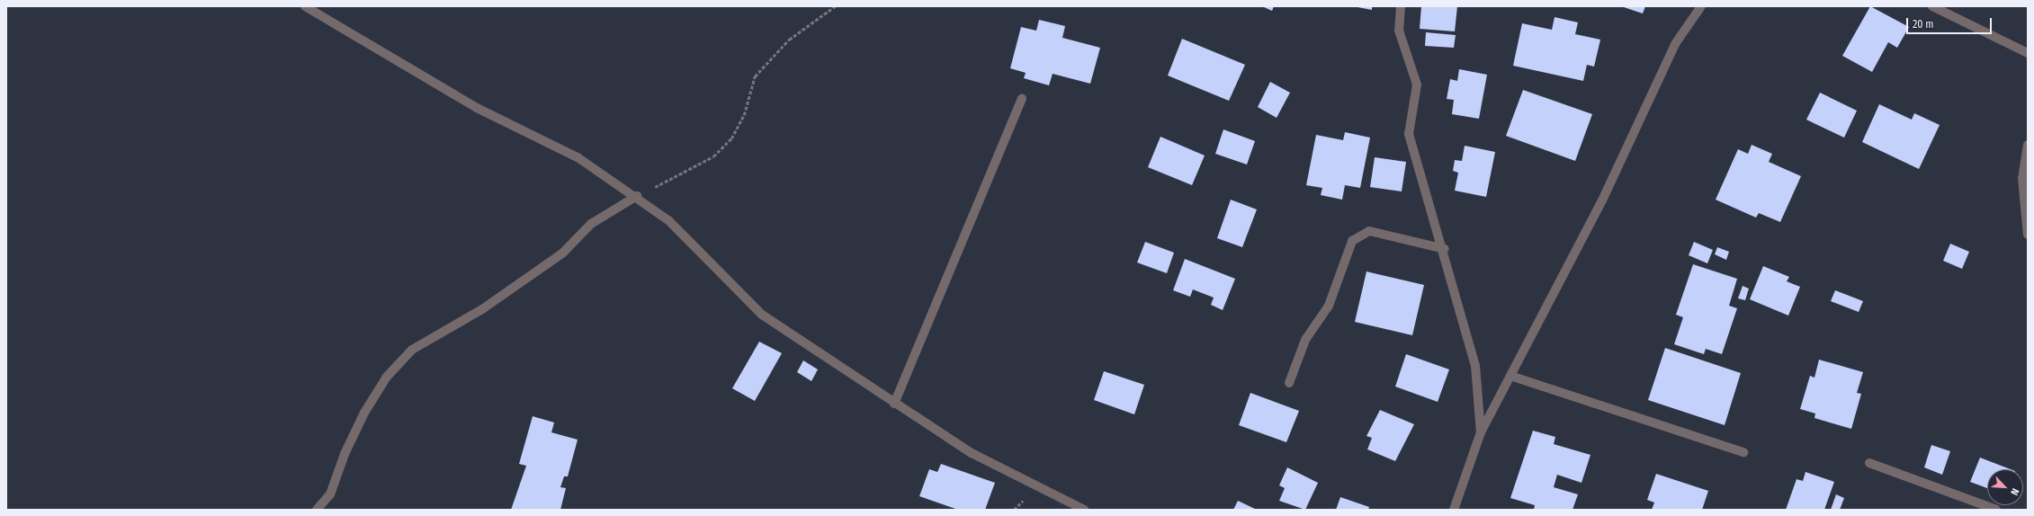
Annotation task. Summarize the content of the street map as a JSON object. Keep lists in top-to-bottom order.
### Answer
{
  "scale_bar": "20 m",
  "north": "bottom right"
}
